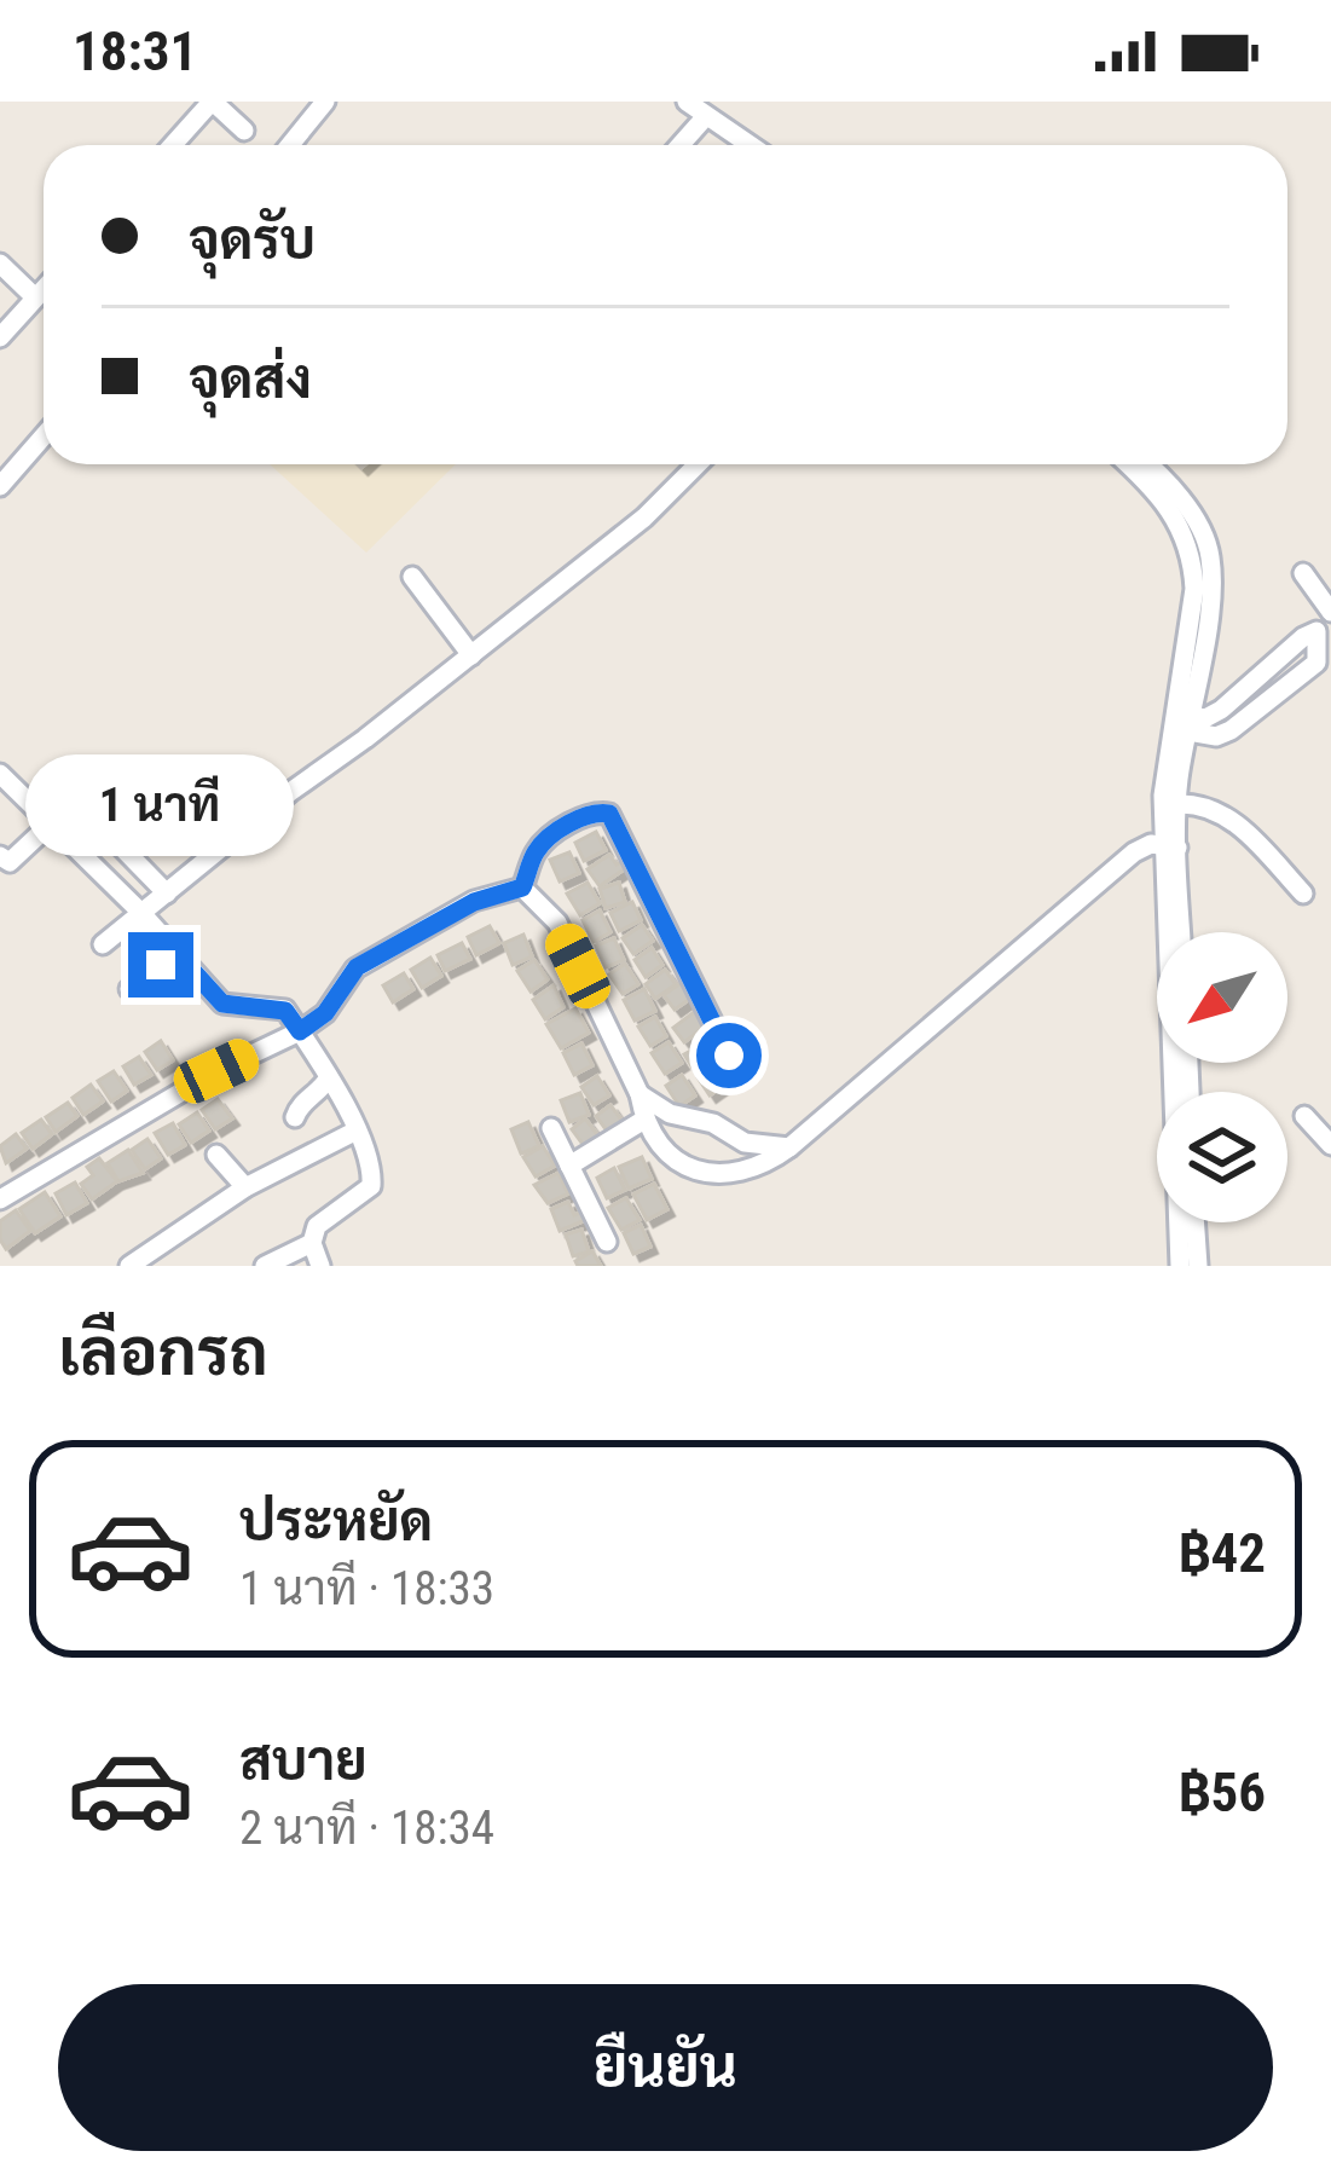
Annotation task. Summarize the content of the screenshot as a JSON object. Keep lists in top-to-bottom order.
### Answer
{
  "north": "bottom left",
  "page": {
    "status": "18:31",
    "banner": ["จุดรับ", "จุดส่ง"],
    "bubble": "1 นาที",
    "heading": "เลือกรถ",
    "list": [
      {
        "name": "ประหยัด",
        "note": "1 นาที · 18:33",
        "value": "฿42"
      },
      {
        "name": "สบาย",
        "note": "2 นาที · 18:34",
        "value": "฿56"
      }
    ],
    "buttons": "ยืนยัน"
  }
}
